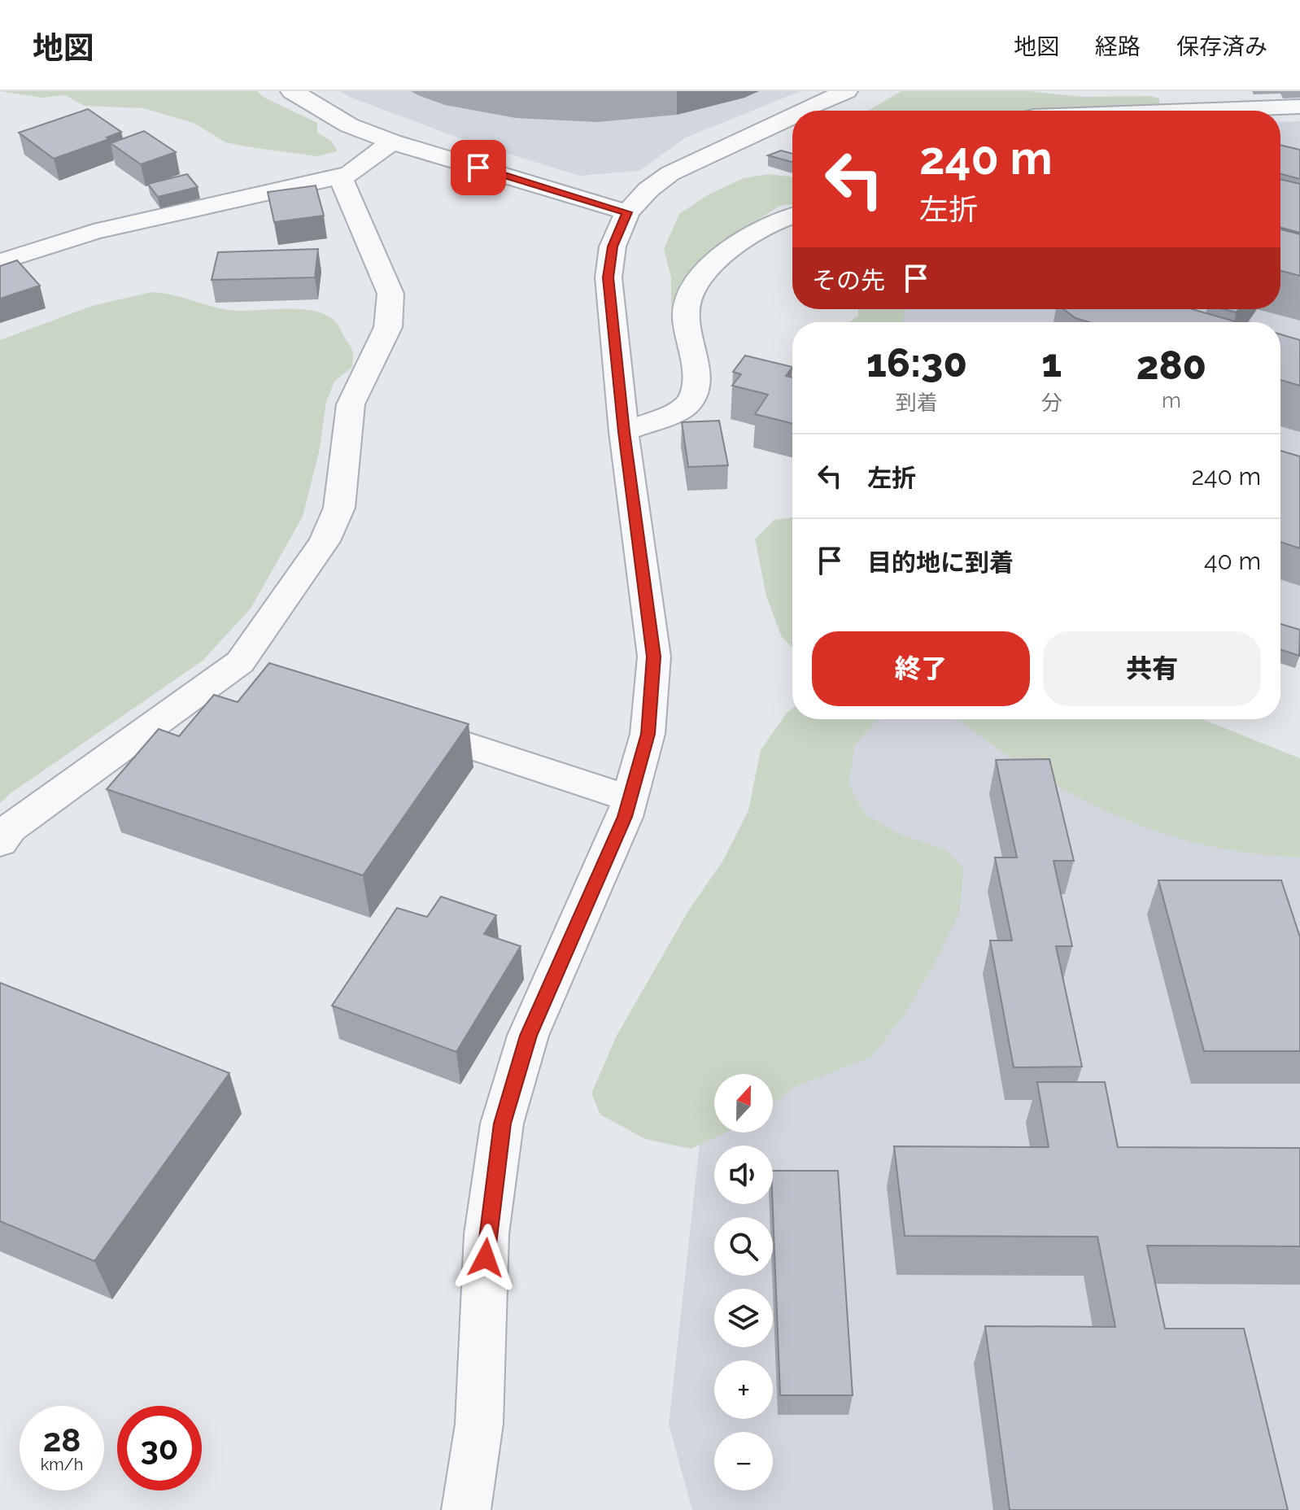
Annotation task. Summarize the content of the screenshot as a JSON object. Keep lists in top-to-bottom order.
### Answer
{
  "north": "top",
  "page": {
    "header": "地図",
    "nav": ["地図", "経路", "保存済み"],
    "turn": ["240 m", "左折"],
    "then": "その先",
    "eta": [
      "16:30",
      "到着",
      "1",
      "分",
      "280",
      "m"
    ],
    "list": [
      {
        "name": "左折",
        "value": "240 m"
      },
      {
        "name": "目的地に到着",
        "value": "40 m"
      }
    ],
    "buttons": ["終了", "共有"],
    "map_buttons": ["+", "−"],
    "speed": "28 km/h",
    "limit": "30"
  }
}
